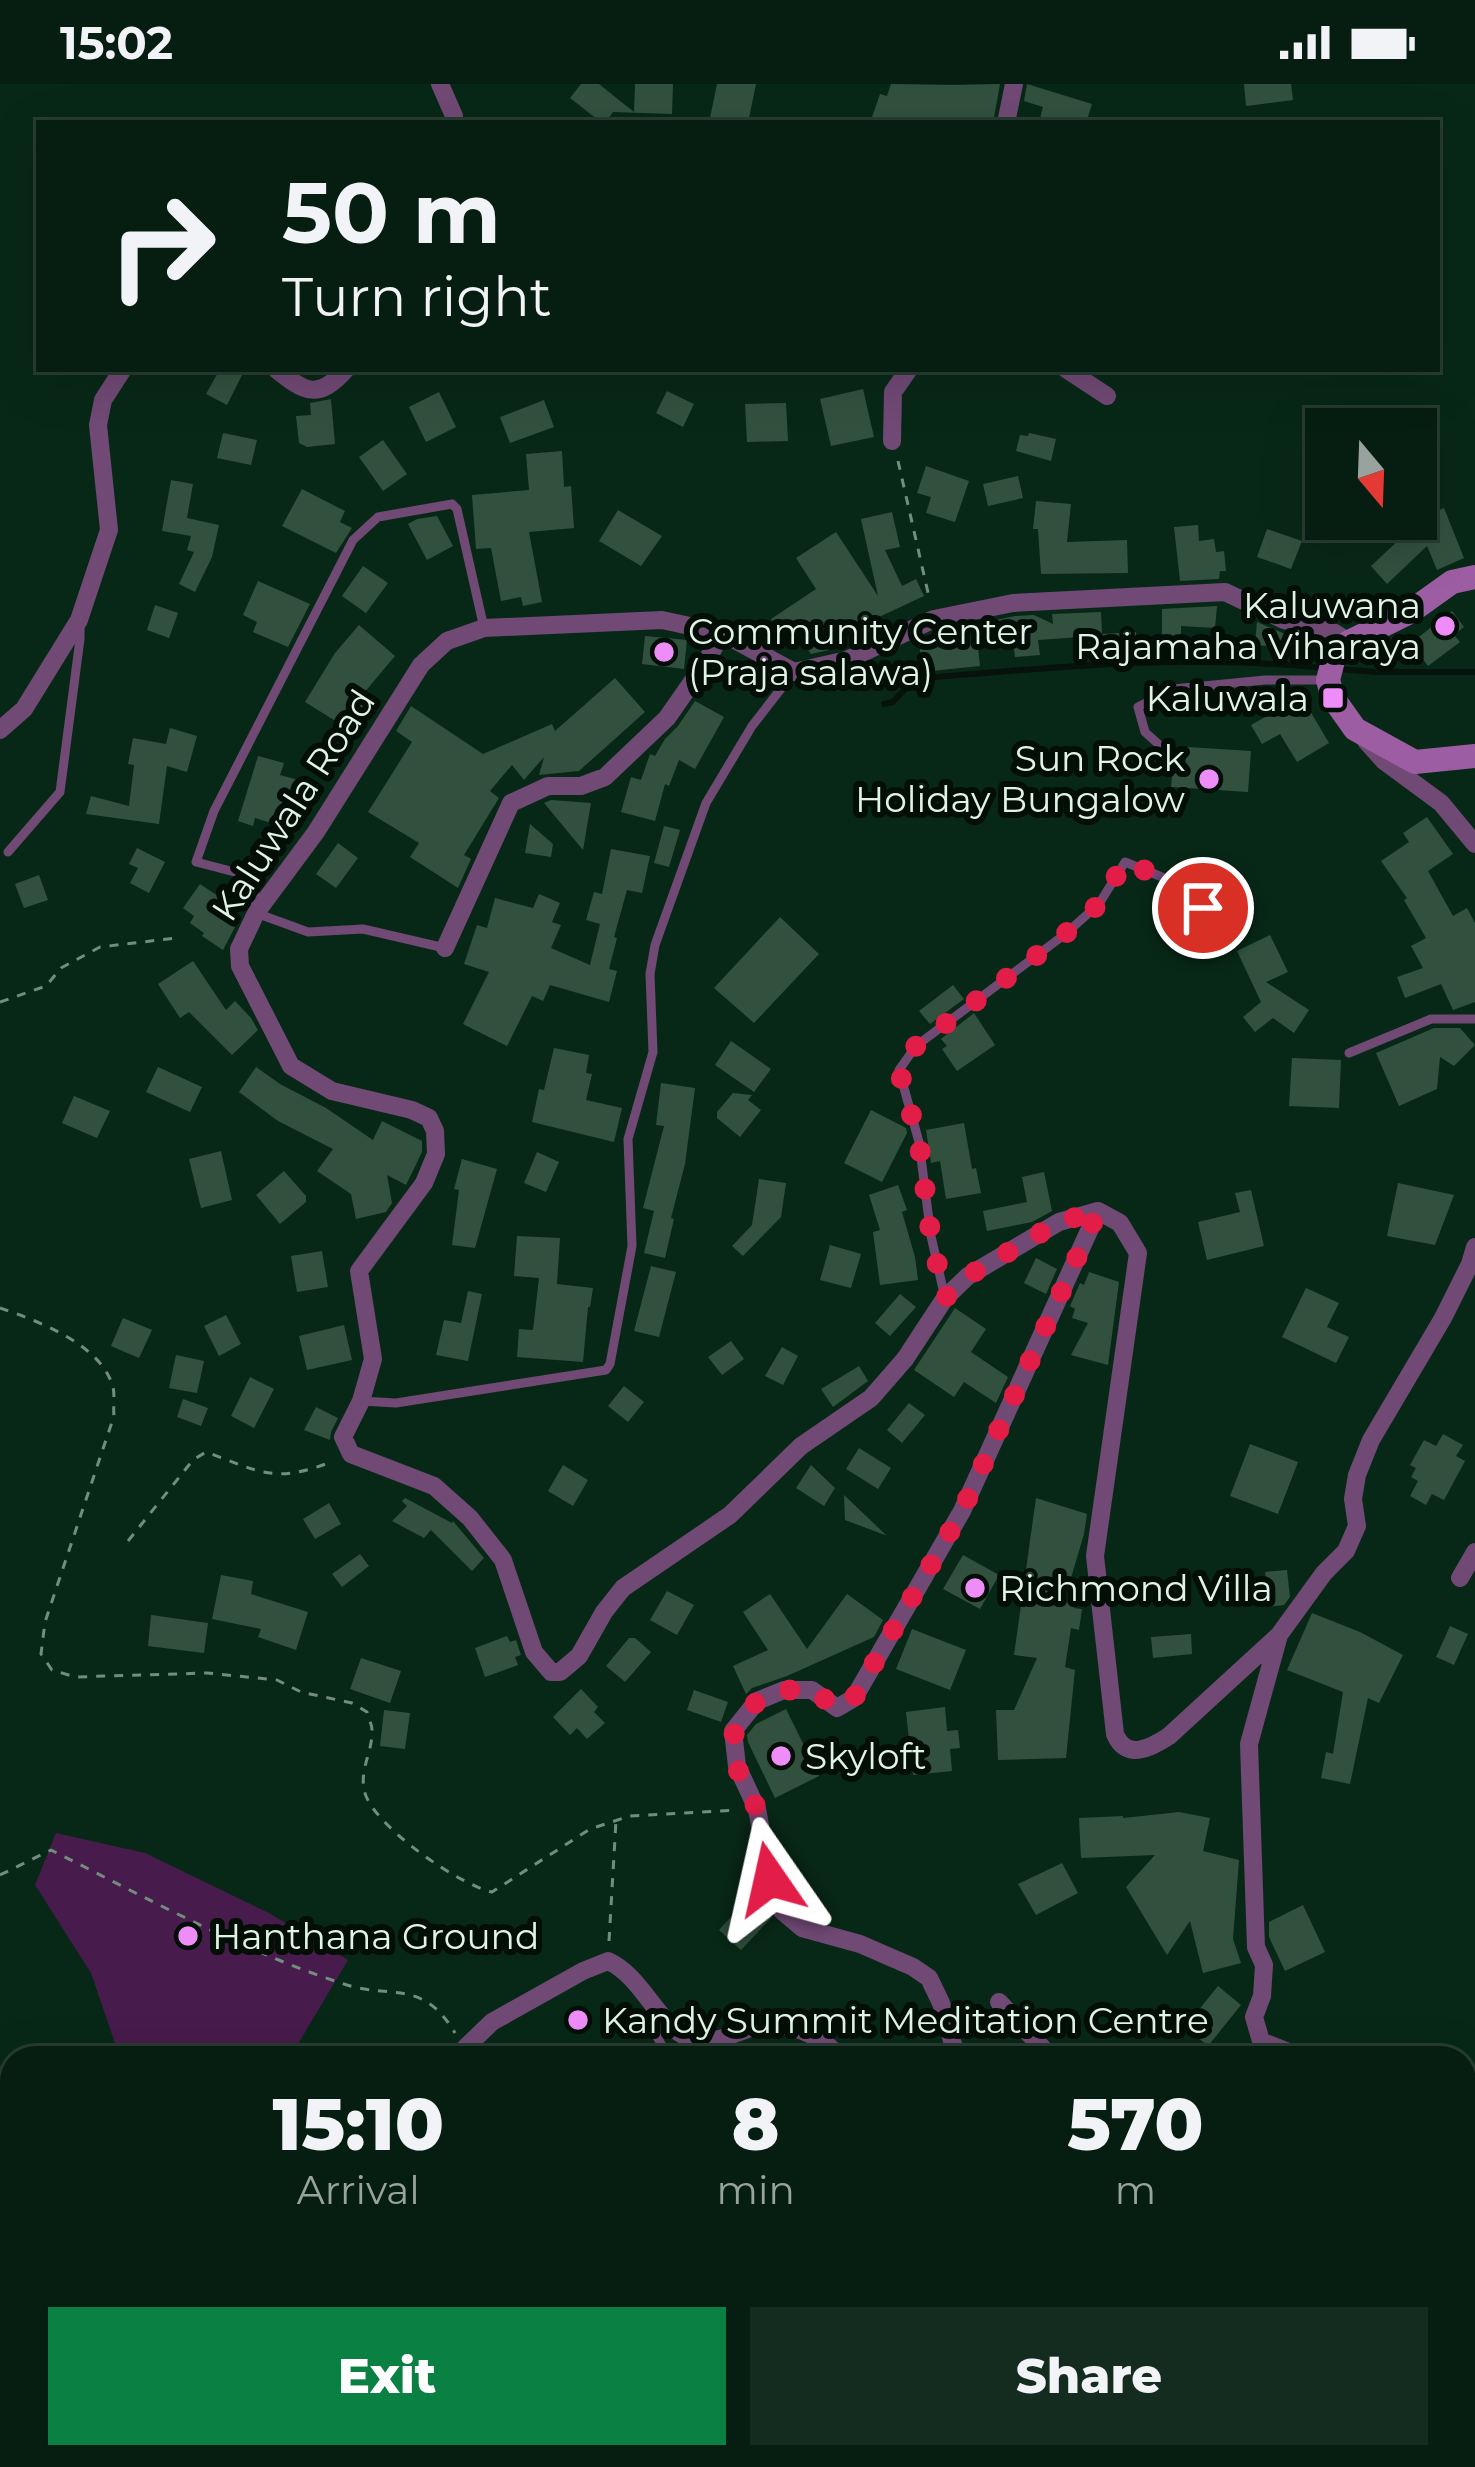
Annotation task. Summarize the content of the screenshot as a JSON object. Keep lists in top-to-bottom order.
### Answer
{
  "streets": {
    "street": ["Kaluwala Road"]
  },
  "places": {
    "other": [
      "Kaluwana Rajamaha Viharaya",
      "Community Center (Praja salawa)",
      "Sun Rock Holiday Bungalow",
      "Richmond Villa",
      "Skyloft",
      "Hanthana Ground",
      "Kandy Summit Meditation Centre"
    ],
    "transit": ["Kaluwala"]
  },
  "north": "bottom",
  "page": {
    "status": "15:02",
    "turn": ["50 m", "Turn right"],
    "eta": [
      "15:10",
      "Arrival",
      "8",
      "min",
      "570",
      "m"
    ],
    "buttons": ["Exit", "Share"]
  }
}
